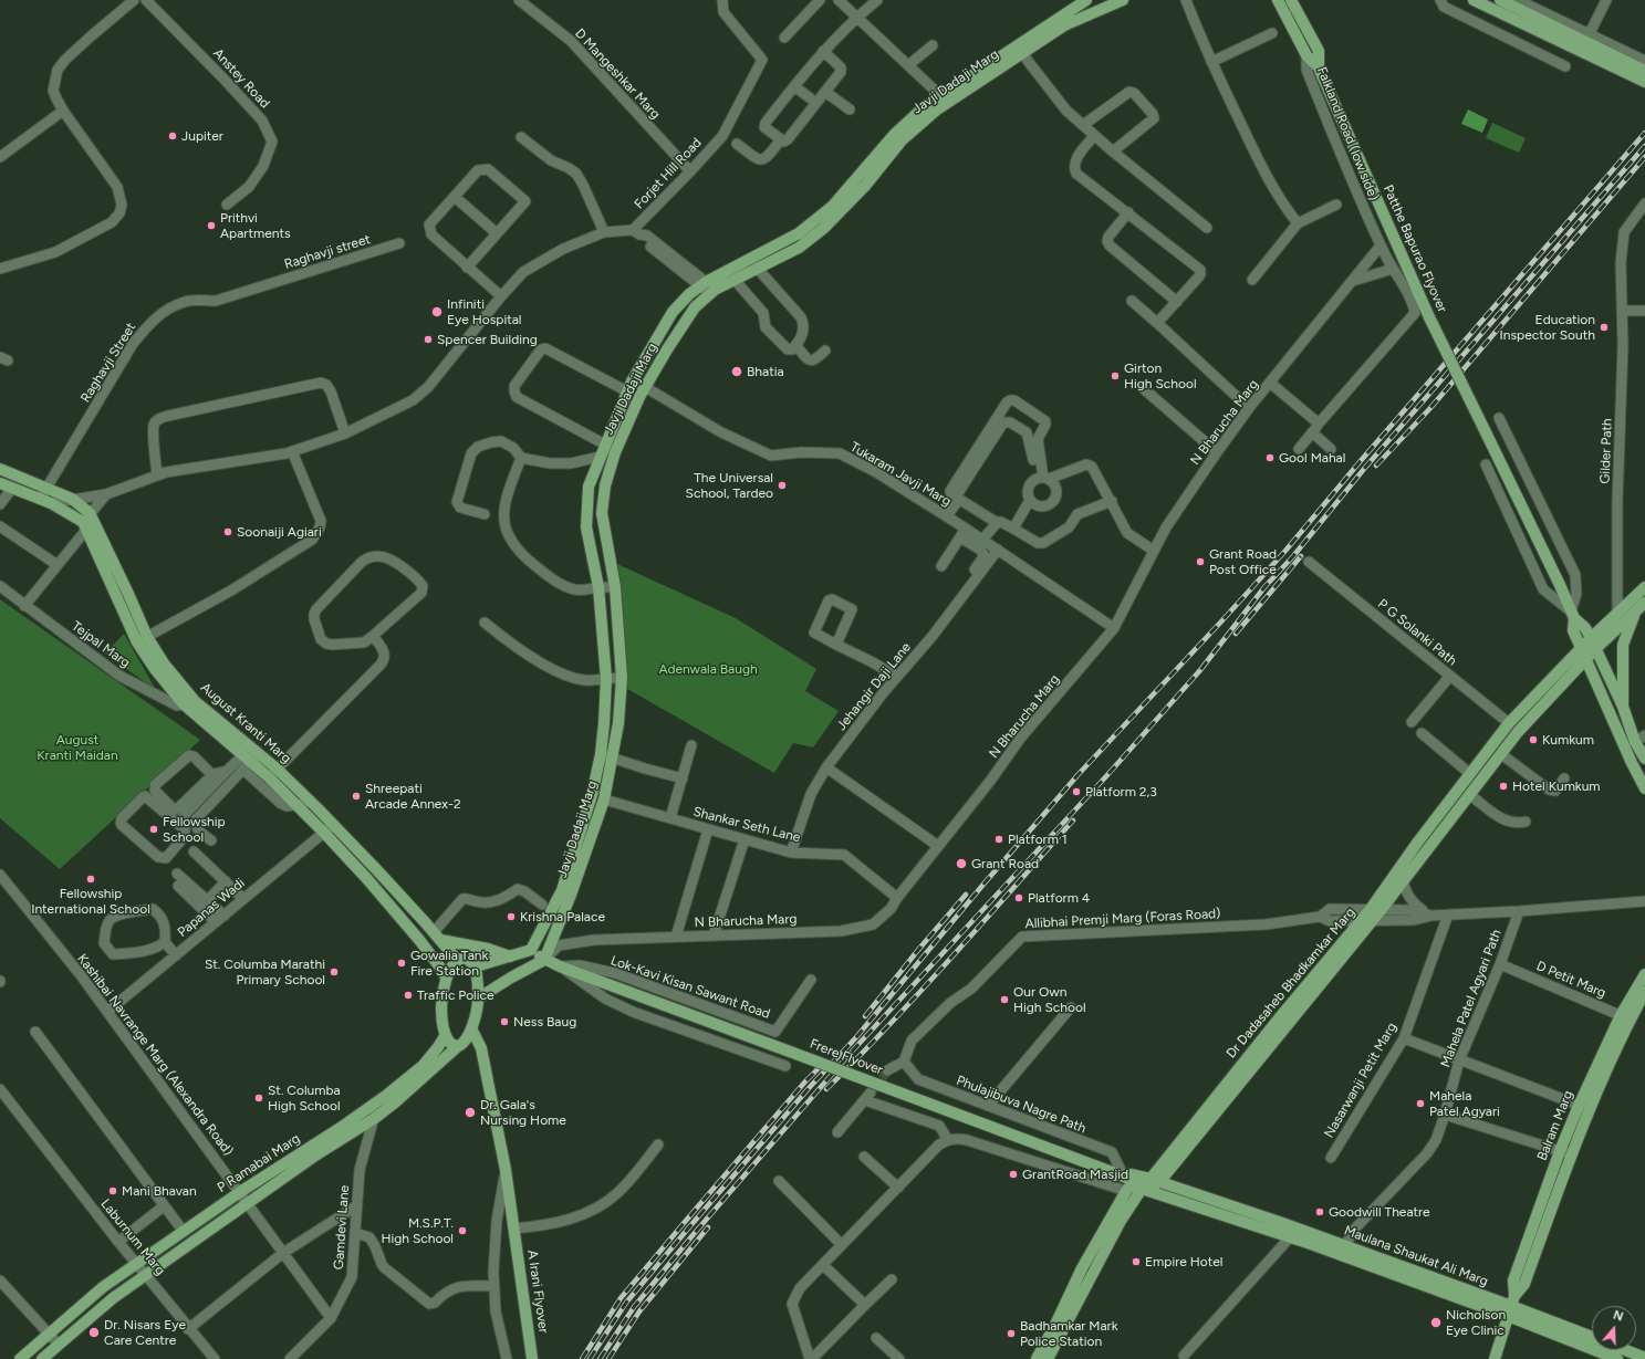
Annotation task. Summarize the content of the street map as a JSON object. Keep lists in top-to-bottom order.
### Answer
{
  "streets": {
    "main road": [
      "Javji Dadaji Marg",
      "Patthe Bapurao Flyover",
      "August Kranti Marg",
      "Dr Dadasaheb Bhadkamkar Marg",
      "Frere Flyover",
      "Balram Marg",
      "P Ramabai Marg",
      "Maulana Shaukat Ali Marg",
      "A Irani Flyover"
    ],
    "street": [
      "D Mangeshkar Marg",
      "Anstey Road",
      "Falkland Road (low side)",
      "Forjet Hill Road",
      "Raghavji street",
      "Raghavji Street",
      "N Bharucha Marg",
      "Gilder Path",
      "Tukaram Javji Marg",
      "P G Solanki Path",
      "Tejpal Marg",
      "Jehangir Daji Lane",
      "Shankar Seth Lane",
      "Papanas Wadi",
      "Allibhai Premji Marg (Foras Road)",
      "D Petit Marg",
      "Lok-Kavi Kisan Sawant Road",
      "Mahela Patel Agyari Path",
      "Kashibai Navrange Marg (Alexandra Road)",
      "Nasarwanji Petit Marg",
      "Phulajibuva Nagre Path",
      "Gamdevi Lane",
      "Laburnum Marg"
    ]
  },
  "crossings": [
    ["D Mangeshkar Marg", "Forjet Hill Road"],
    ["Javji Dadaji Marg", "N Bharucha Marg"],
    ["Javji Dadaji Marg", "Tukaram Javji Marg"],
    ["Javji Dadaji Marg", "Shankar Seth Lane"],
    ["Falkland Road (low side)", "N Bharucha Marg"],
    ["Raghavji street", "Raghavji Street"],
    ["Raghavji Street", "August Kranti Marg"],
    ["N Bharucha Marg", "Tukaram Javji Marg"],
    ["N Bharucha Marg", "Shankar Seth Lane"],
    ["Gilder Path", "Dr Dadasaheb Bhadkamkar Marg"],
    ["Tukaram Javji Marg", "Jehangir Daji Lane"],
    ["P G Solanki Path", "Dr Dadasaheb Bhadkamkar Marg"],
    ["Tejpal Marg", "August Kranti Marg"],
    ["Jehangir Daji Lane", "Shankar Seth Lane"],
    ["August Kranti Marg", "Papanas Wadi"],
    ["Papanas Wadi", "Kashibai Navrange Marg (Alexandra Road)"],
    ["Allibhai Premji Marg (Foras Road)", "Dr Dadasaheb Bhadkamkar Marg"],
    ["Allibhai Premji Marg (Foras Road)", "Mahela Patel Agyari Path"],
    ["Allibhai Premji Marg (Foras Road)", "Nasarwanji Petit Marg"],
    ["Allibhai Premji Marg (Foras Road)", "Phulajibuva Nagre Path"],
    ["D Petit Marg", "Mahela Patel Agyari Path"],
    ["D Petit Marg", "Balram Marg"],
    ["Dr Dadasaheb Bhadkamkar Marg", "Frere Flyover"],
    ["Dr Dadasaheb Bhadkamkar Marg", "Phulajibuva Nagre Path"],
    ["Dr Dadasaheb Bhadkamkar Marg", "Maulana Shaukat Ali Marg"],
    ["Lok-Kavi Kisan Sawant Road", "Frere Flyover"],
    ["Mahela Patel Agyari Path", "Maulana Shaukat Ali Marg"],
    ["Kashibai Navrange Marg (Alexandra Road)", "P Ramabai Marg"],
    ["Kashibai Navrange Marg (Alexandra Road)", "Gamdevi Lane"],
    ["Frere Flyover", "Phulajibuva Nagre Path"],
    ["Frere Flyover", "Maulana Shaukat Ali Marg"],
    ["Phulajibuva Nagre Path", "Maulana Shaukat Ali Marg"],
    ["Balram Marg", "Maulana Shaukat Ali Marg"],
    ["P Ramabai Marg", "Gamdevi Lane"],
    ["P Ramabai Marg", "Laburnum Marg"],
    ["P Ramabai Marg", "A Irani Flyover"]
  ],
  "parks": ["Adenwala Baugh", "August Kranti Maidan"],
  "places": [
    "Jupiter",
    "Prithvi Apartments",
    "Infiniti Eye Hospital",
    "Education Inspector South",
    "Spencer Building",
    "Bhatia",
    "Girton High School",
    "Gool Mahal",
    "The Universal School, Tardeo",
    "Soonaiji Agiari",
    "Grant Road Post Office",
    "Kumkum",
    "Hotel Kumkum",
    "Platform 2,3",
    "Shreepati Arcade Annex-2",
    "Fellowship School",
    "Platform 1",
    "Grant Road",
    "Fellowship International School",
    "Platform 4",
    "Krishna Palace",
    "Gowalia Tank Fire Station",
    "St. Columba Marathi Primary School",
    "Traffic Police",
    "Our Own High School",
    "Ness Baug",
    "St. Columba High School",
    "Mahela Patel Agyari",
    "Dr. Gala's Nursing Home",
    "GrantRoad Masjid",
    "Mani Bhavan",
    "Goodwill Theatre",
    "M.S.P.T. High School",
    "Empire Hotel",
    "Nicholson Eye Clinic",
    "Dr. Nisars Eye Care Centre",
    "Badhamkar Mark Police Station"
  ],
  "north": "top"
}
